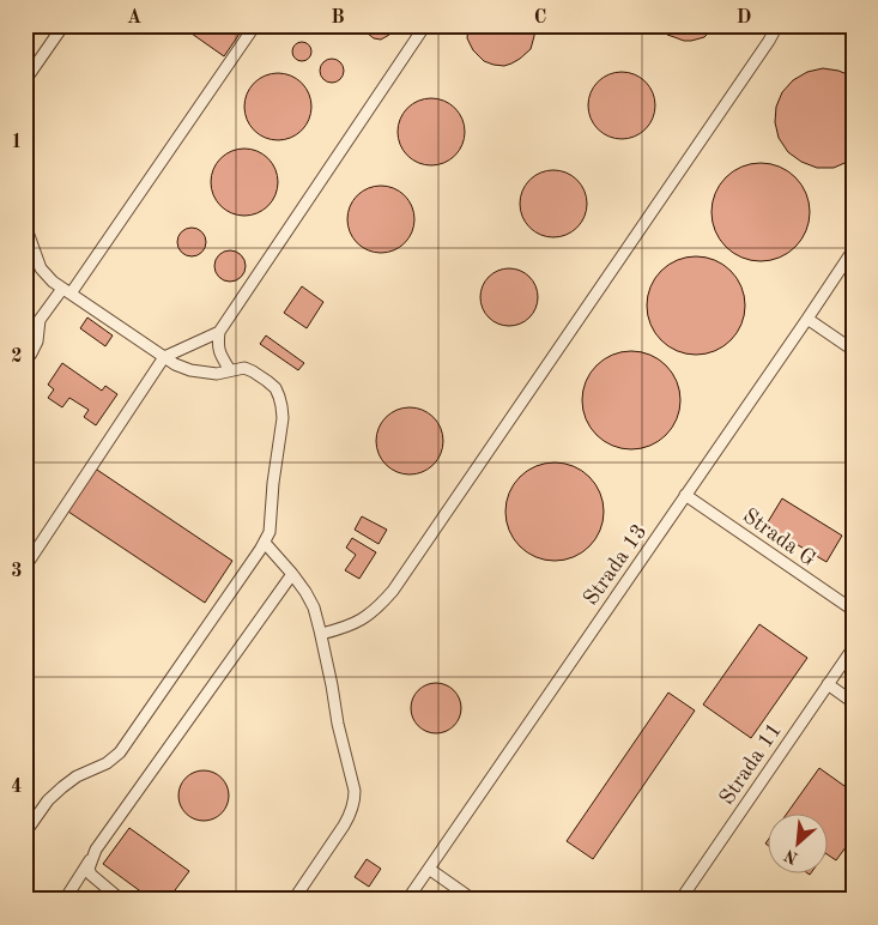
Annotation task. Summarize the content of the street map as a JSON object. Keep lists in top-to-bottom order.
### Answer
{
  "streets": {
    "lane": ["Strada G", "Strada 13", "Strada 11"]
  },
  "crossings": [
    ["Strada G", "Strada 13"]
  ],
  "north": "bottom left",
  "grid": {
    "columns": [
      "A",
      "B",
      "C",
      "D"
    ],
    "rows": [
      "1",
      "2",
      "3",
      "4"
    ]
  }
}
